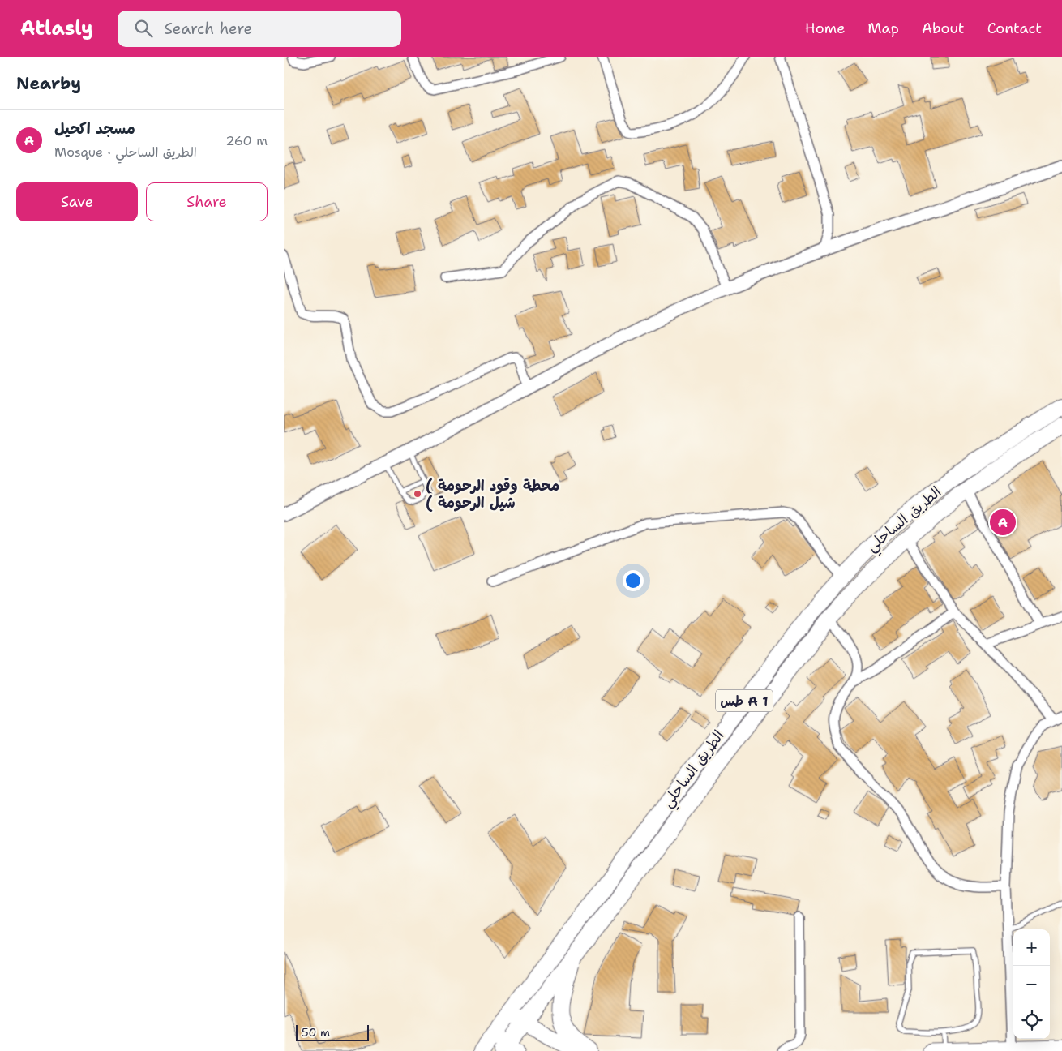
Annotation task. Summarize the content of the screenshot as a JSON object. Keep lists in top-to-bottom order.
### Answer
{
  "streets": {
    "highway": ["الطريق الساحلي", "طس A 1"]
  },
  "places": ["( محطة وقود الرحومة ( شيل الرحومة"],
  "scale_bar": "50 m",
  "page": {
    "header": "Atlasly",
    "search": "Search here",
    "nav": [
      "Home",
      "Map",
      "About",
      "Contact"
    ],
    "heading": "Nearby",
    "list": [
      {
        "mark": "A",
        "name": "مسجد اكحيل",
        "note": "Mosque · الطريق الساحلي",
        "value": "260 m"
      }
    ],
    "buttons": ["Save", "Share"],
    "pins": "A",
    "map_buttons": ["+", "−"],
    "scale": "50 m"
  }
}
